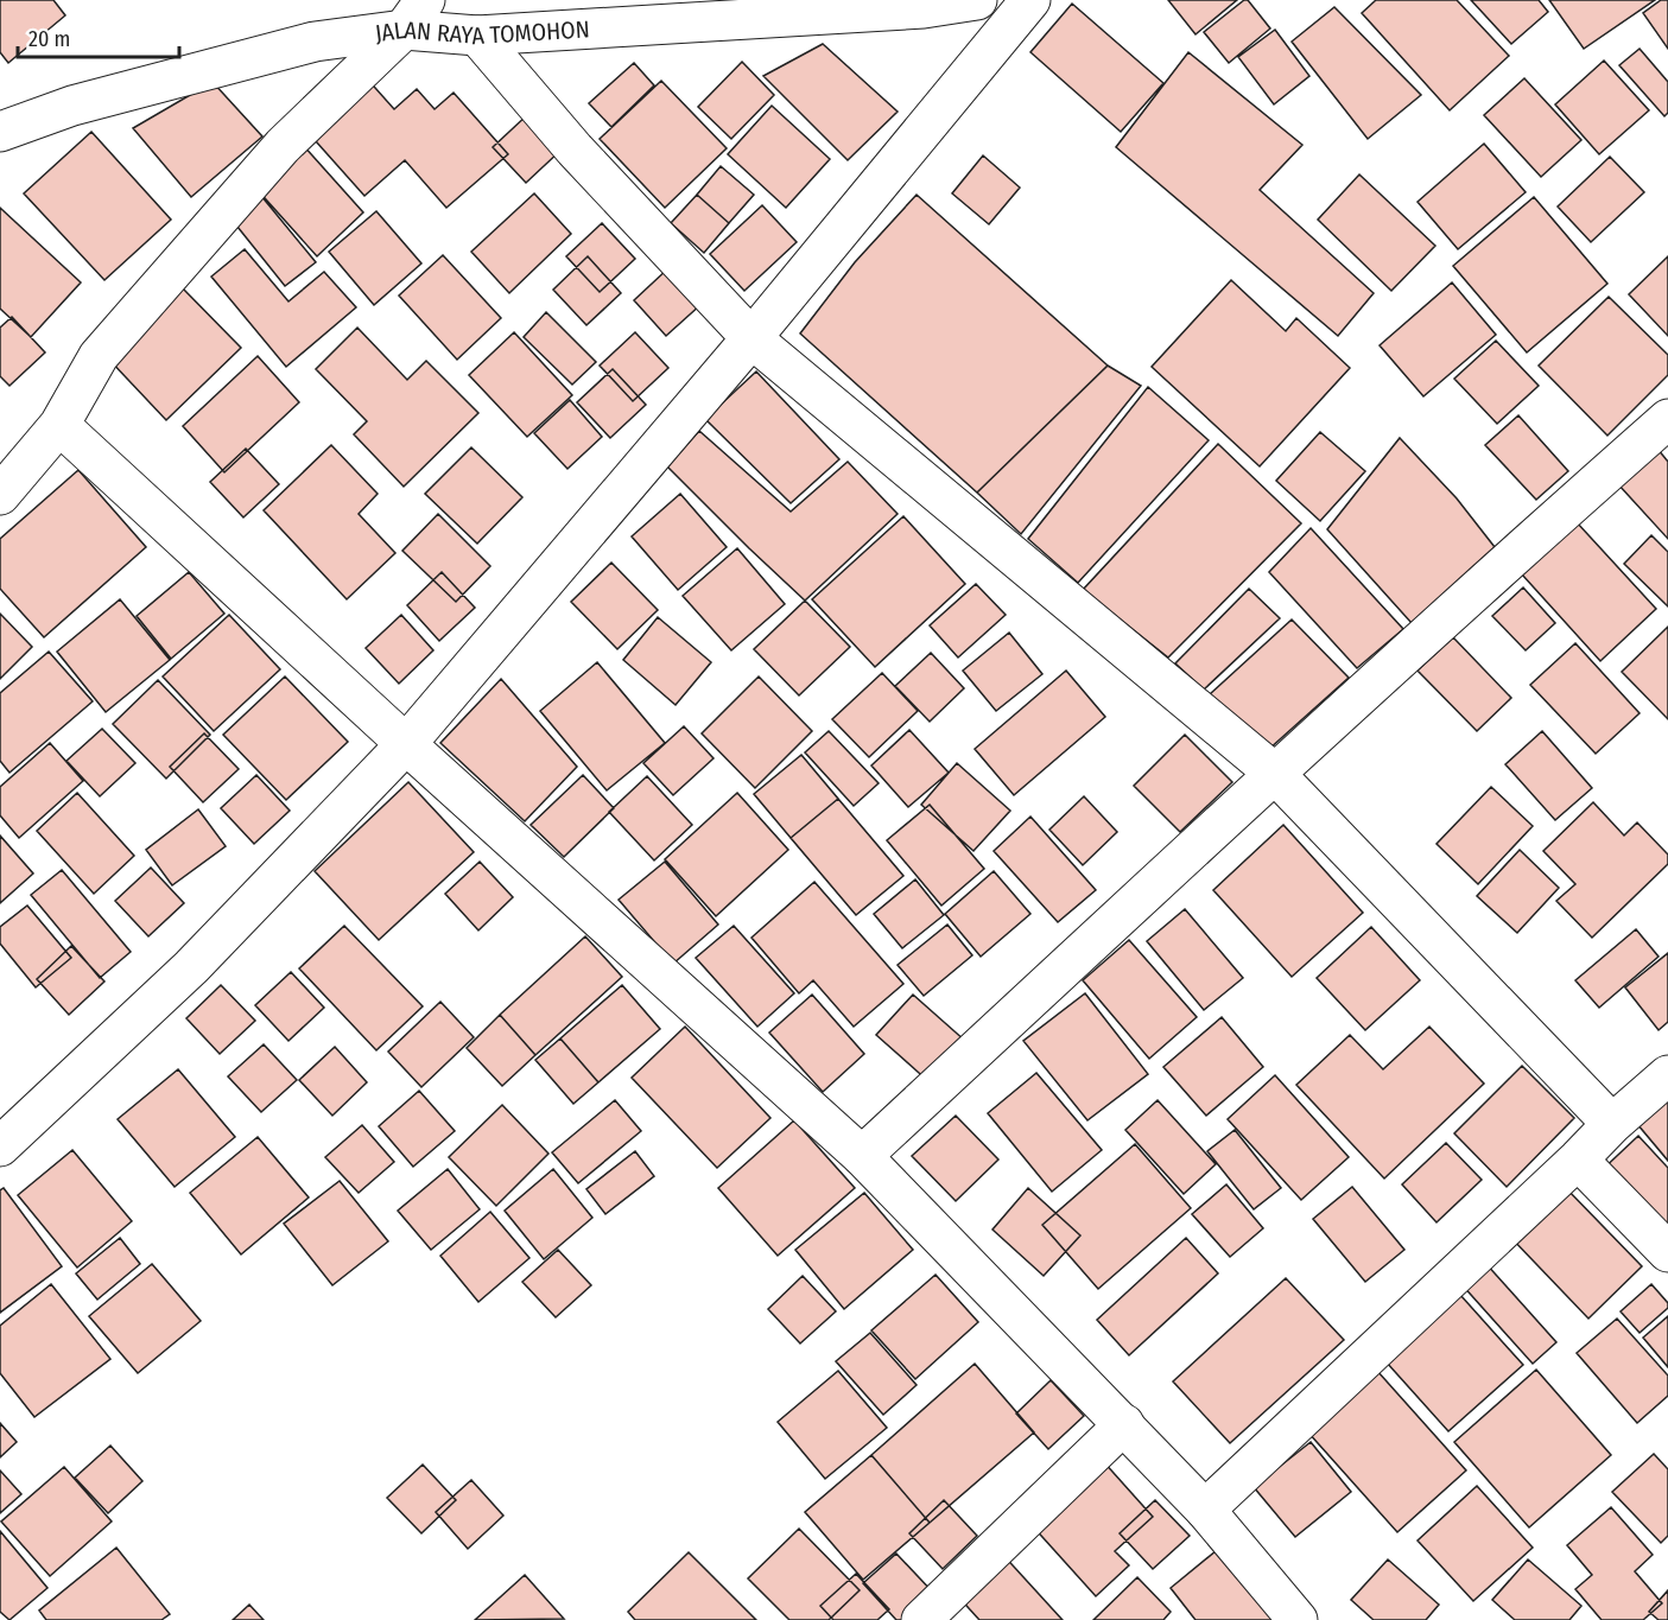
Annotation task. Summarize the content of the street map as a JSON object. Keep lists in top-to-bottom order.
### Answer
{
  "streets": {
    "main road": ["JALAN RAYA TOMOHON"]
  },
  "scale_bar": "20 m"
}
